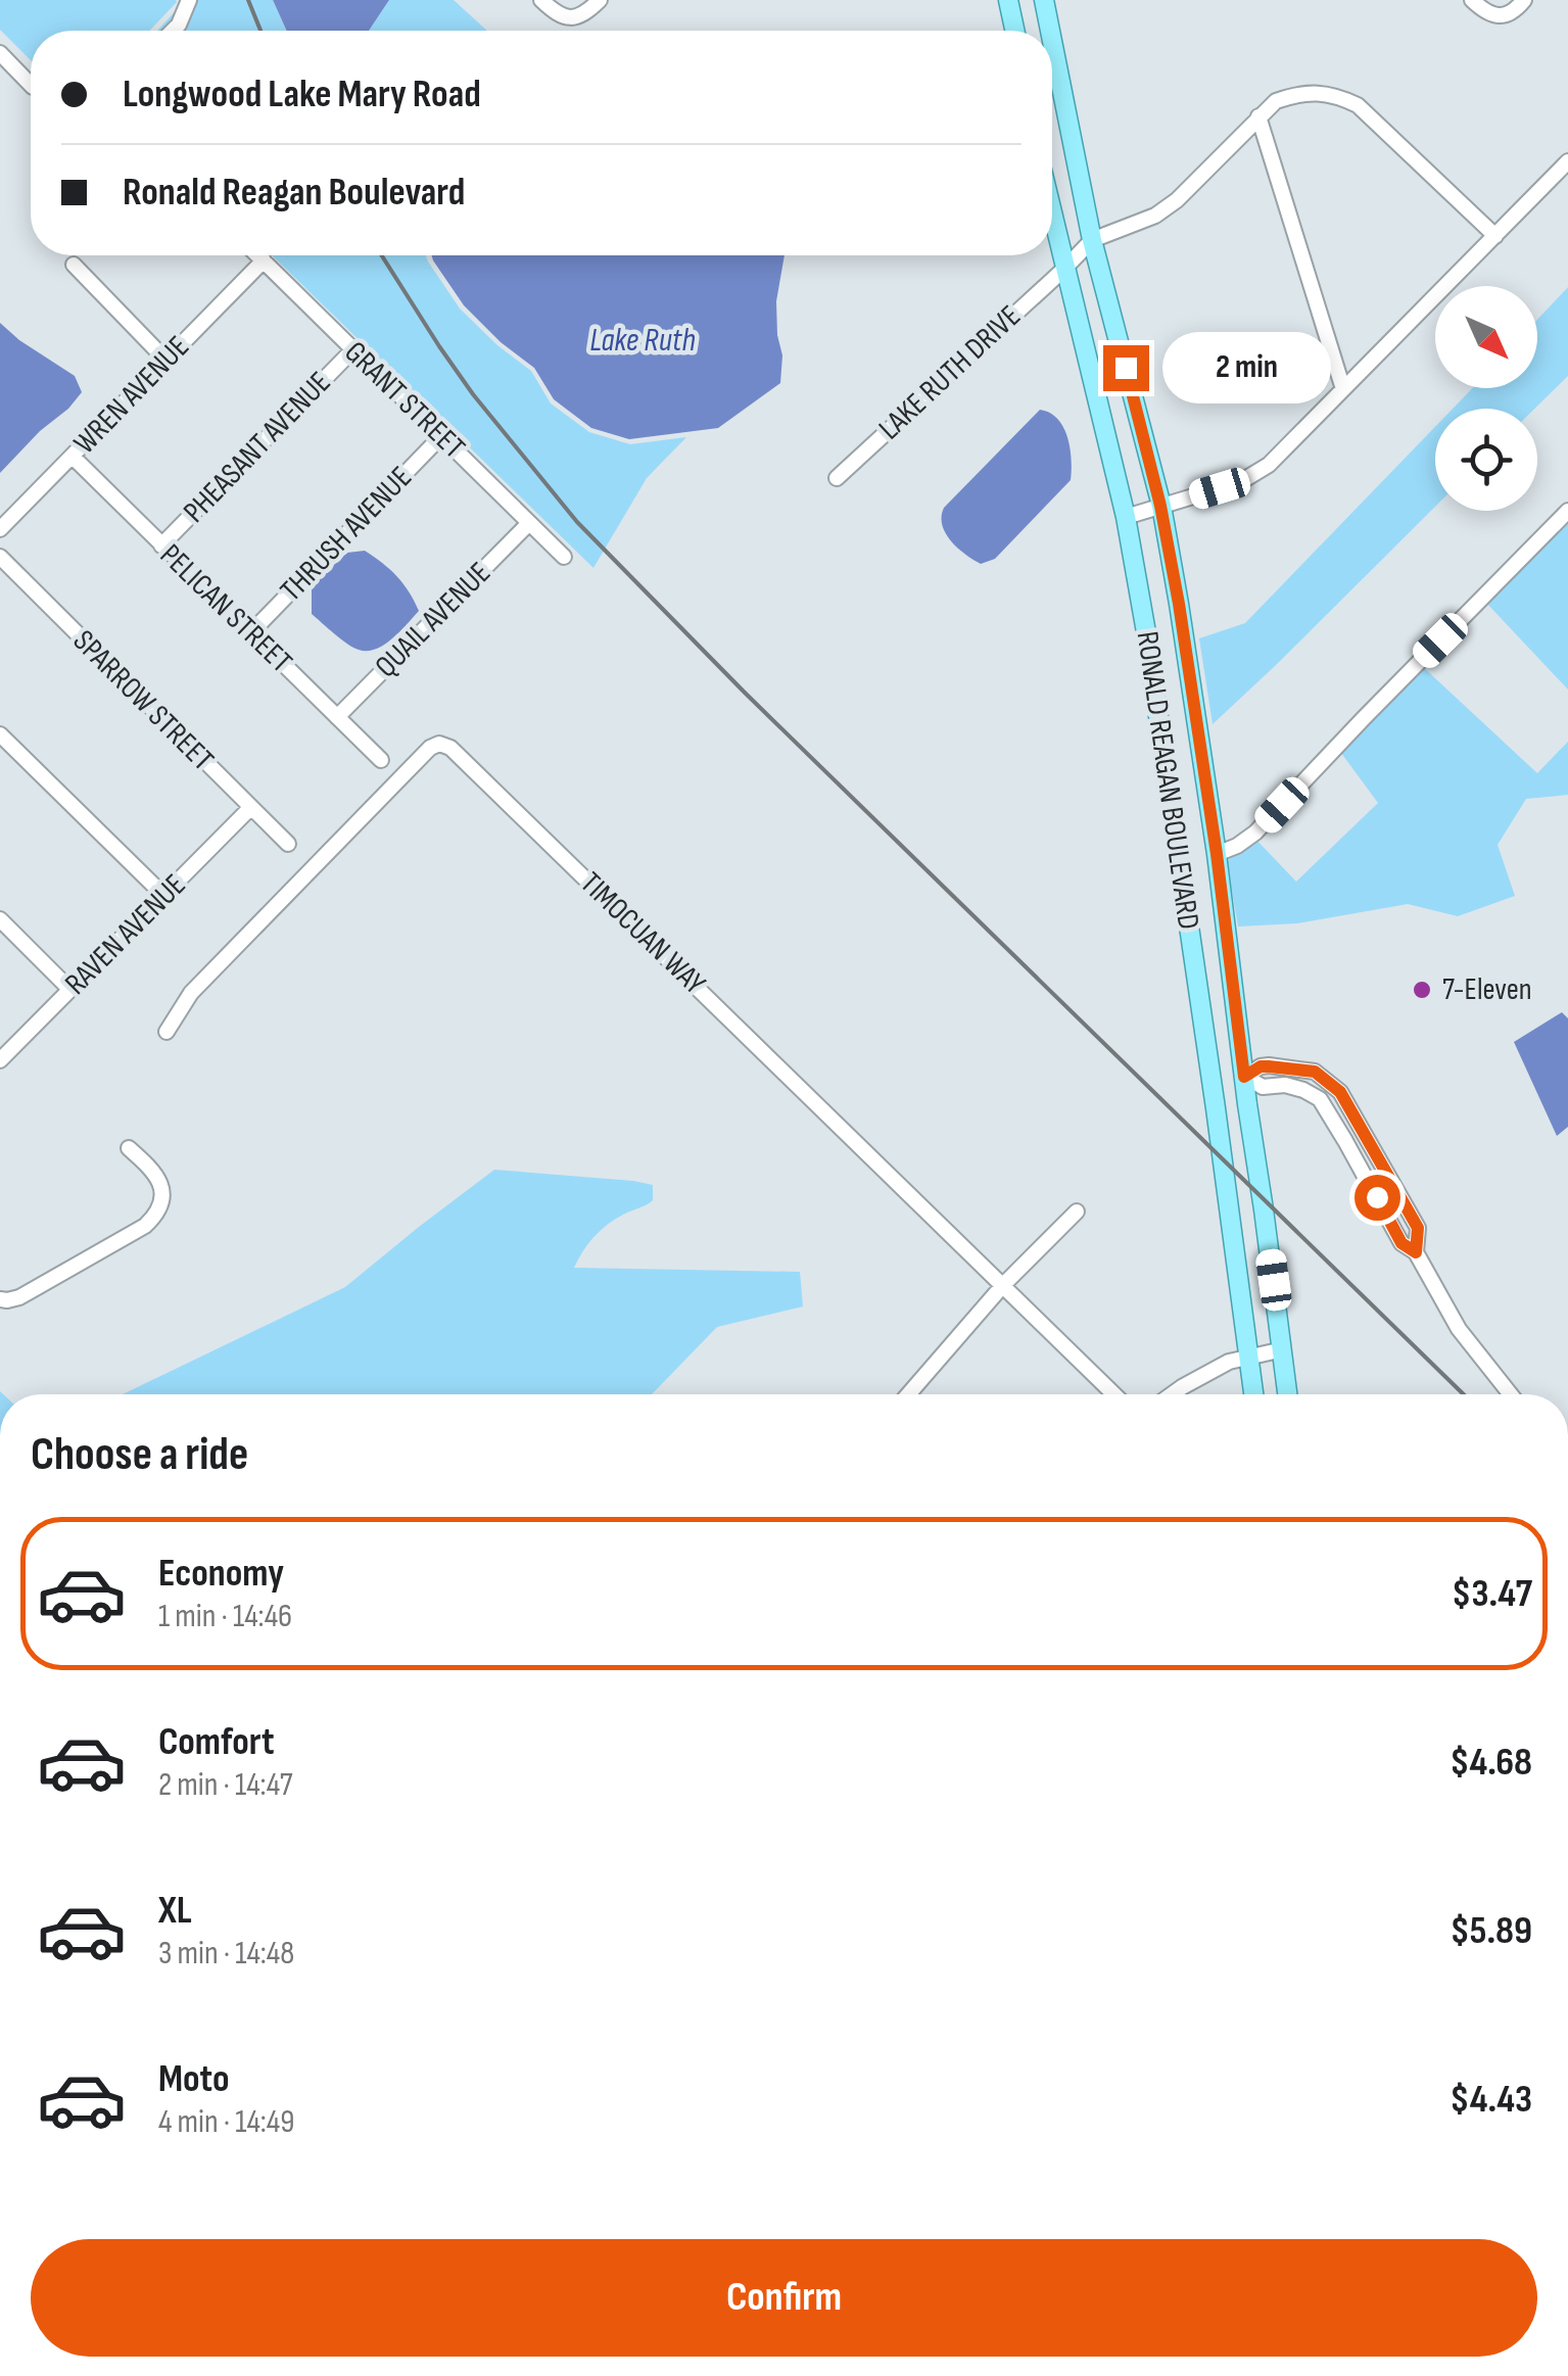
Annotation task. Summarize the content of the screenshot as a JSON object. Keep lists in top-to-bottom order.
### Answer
{
  "streets": {
    "main road": ["RONALD REAGAN BOULEVARD"],
    "street": [
      "LAKE RUTH DRIVE",
      "WREN AVENUE",
      "GRANT STREET",
      "PHEASANT AVENUE",
      "THRUSH AVENUE",
      "PELICAN STREET",
      "QUAIL AVENUE",
      "SPARROW STREET",
      "TIMOCUAN WAY",
      "RAVEN AVENUE"
    ]
  },
  "crossings": [
    ["LAKE RUTH DRIVE", "RONALD REAGAN BOULEVARD"],
    ["WREN AVENUE", "GRANT STREET"],
    ["WREN AVENUE", "PELICAN STREET"],
    ["GRANT STREET", "PHEASANT AVENUE"],
    ["GRANT STREET", "THRUSH AVENUE"],
    ["GRANT STREET", "QUAIL AVENUE"],
    ["PHEASANT AVENUE", "PELICAN STREET"],
    ["THRUSH AVENUE", "PELICAN STREET"],
    ["PELICAN STREET", "QUAIL AVENUE"],
    ["SPARROW STREET", "RAVEN AVENUE"]
  ],
  "water": ["Lake Ruth"],
  "places": ["7-Eleven"],
  "north": "bottom right",
  "page": {
    "banner": ["Longwood Lake Mary Road", "Ronald Reagan Boulevard"],
    "bubble": "2 min",
    "heading": "Choose a ride",
    "list": [
      {
        "name": "Economy",
        "note": "1 min · 14:46",
        "value": "$3.47"
      },
      {
        "name": "Comfort",
        "note": "2 min · 14:47",
        "value": "$4.68"
      },
      {
        "name": "XL",
        "note": "3 min · 14:48",
        "value": "$5.89"
      },
      {
        "name": "Moto",
        "note": "4 min · 14:49",
        "value": "$4.43"
      }
    ],
    "buttons": "Confirm"
  }
}
